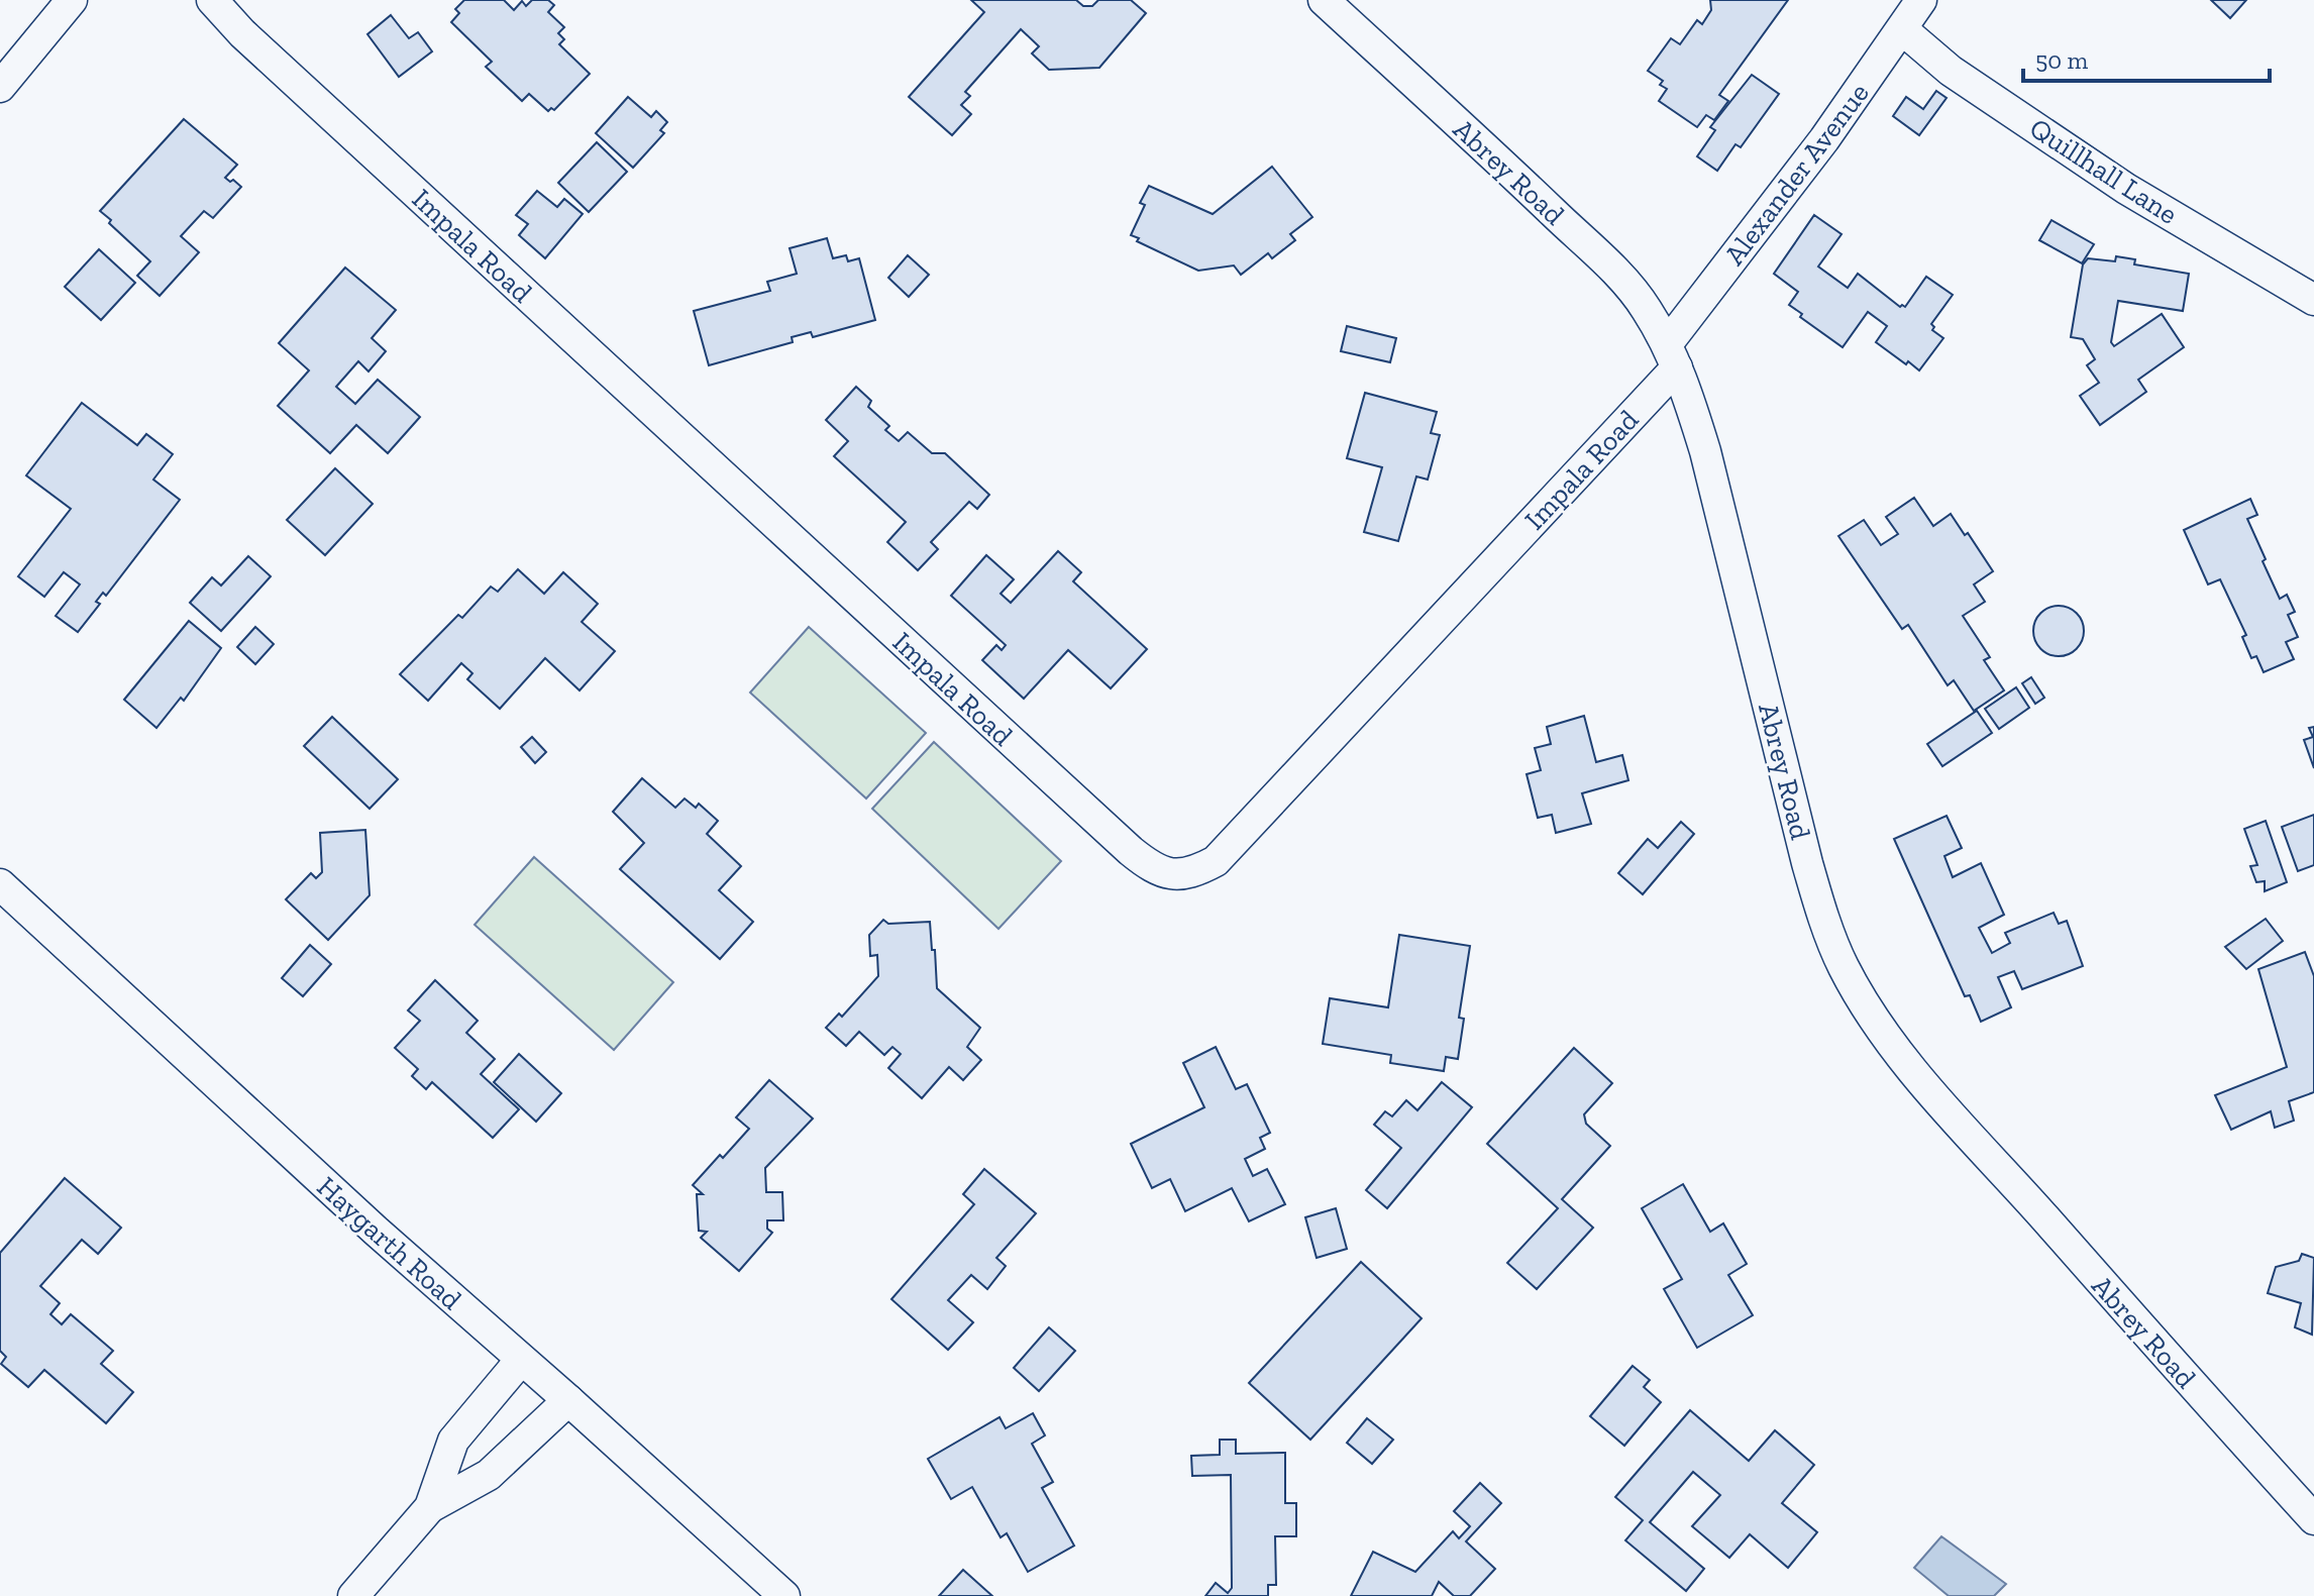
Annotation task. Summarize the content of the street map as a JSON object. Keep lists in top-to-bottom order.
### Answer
{
  "streets": {
    "street": [
      "Quillhall Lane",
      "Abrey Road",
      "Alexander Avenue",
      "Impala Road",
      "Haygarth Road"
    ]
  },
  "crossings": [
    ["Quillhall Lane", "Alexander Avenue"],
    ["Abrey Road", "Alexander Avenue"],
    ["Abrey Road", "Impala Road"],
    ["Alexander Avenue", "Impala Road"]
  ],
  "scale_bar": "50 m"
}
